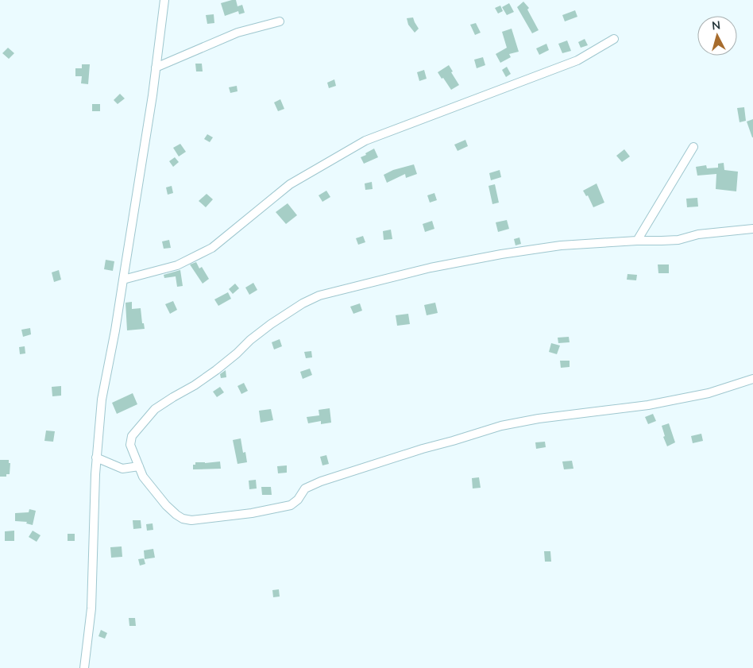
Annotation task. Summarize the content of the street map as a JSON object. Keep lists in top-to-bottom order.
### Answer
{
  "north": "top"
}
